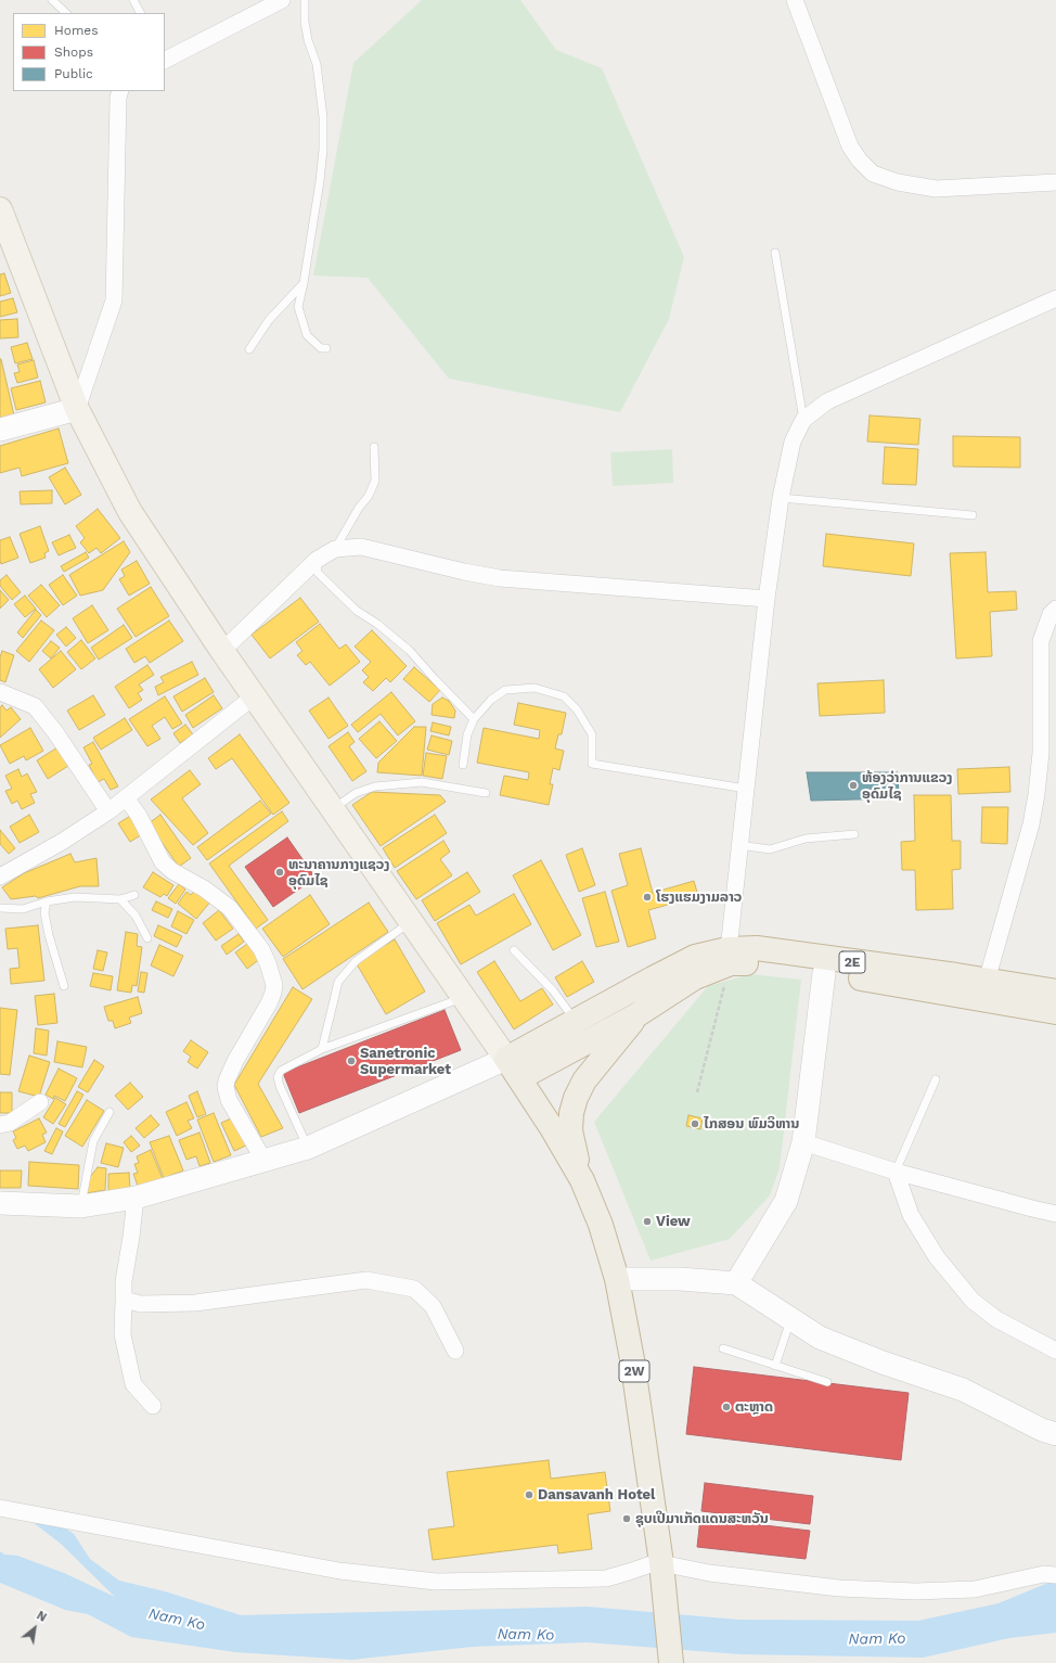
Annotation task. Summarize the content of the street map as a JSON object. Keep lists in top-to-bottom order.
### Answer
{
  "streets": {
    "highway": ["2E", "2W"]
  },
  "crossings": [
    ["2E", "2W"]
  ],
  "water": ["Nam Ko"],
  "places": [
    "ຫ້ອງວ່າການແຂວງ ອຸດົມໄຊ",
    "ທະນາຄານກາງແຊວງ ອຸດົມໄຊ",
    "ໂຮງແຮມງາມລາວ",
    "Sanetronic Supermarket",
    "ໄກສອນ ພົມວິຫານ",
    "View",
    "ຕະຫຼາດ",
    "Dansavanh Hotel",
    "ຊຸບເປີມາເກັດແດນສະຫວັນ"
  ],
  "legend": ["Homes", "Shops", "Public"],
  "north": "top right"
}
